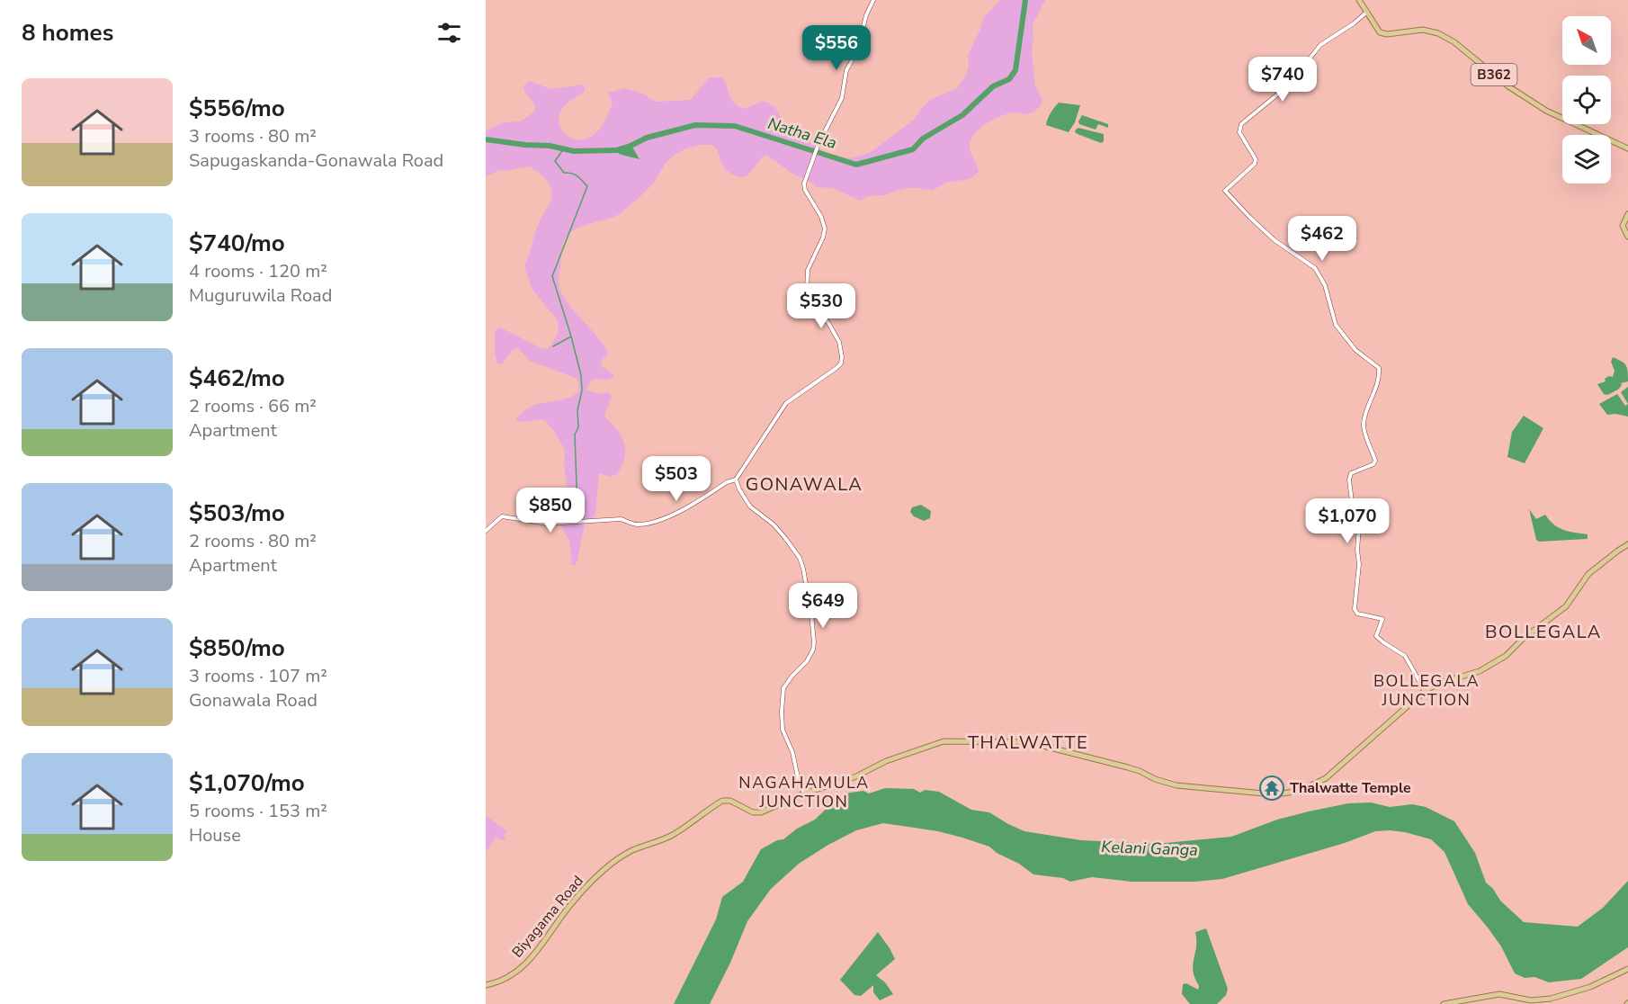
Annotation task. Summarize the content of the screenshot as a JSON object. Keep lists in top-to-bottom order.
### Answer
{
  "streets": {
    "main road": ["B362", "Biyagama Road"]
  },
  "districts": [
    "GONAWALA",
    "BOLLEGALA",
    "BOLLEGALA JUNCTION",
    "THALWATTE",
    "NAGAHAMULA JUNCTION"
  ],
  "water": ["Natha Ela", "Kelani Ganga"],
  "places": {
    "temple": ["Thalwatte Temple"]
  },
  "north": "top left",
  "page": {
    "heading": "8 homes",
    "price": [
      "$556",
      "$740",
      "$462",
      "$530",
      "$503",
      "$850",
      "$1,070",
      "$649"
    ],
    "list": [
      {
        "name": "$556/mo",
        "note": "3 rooms · 80 m² · Sapugaskanda-Gonawala Road"
      },
      {
        "name": "$740/mo",
        "note": "4 rooms · 120 m² · Muguruwila Road"
      },
      {
        "name": "$462/mo",
        "note": "2 rooms · 66 m² · Apartment"
      },
      {
        "name": "$503/mo",
        "note": "2 rooms · 80 m² · Apartment"
      },
      {
        "name": "$850/mo",
        "note": "3 rooms · 107 m² · Gonawala Road"
      },
      {
        "name": "$1,070/mo",
        "note": "5 rooms · 153 m² · House"
      }
    ]
  }
}
